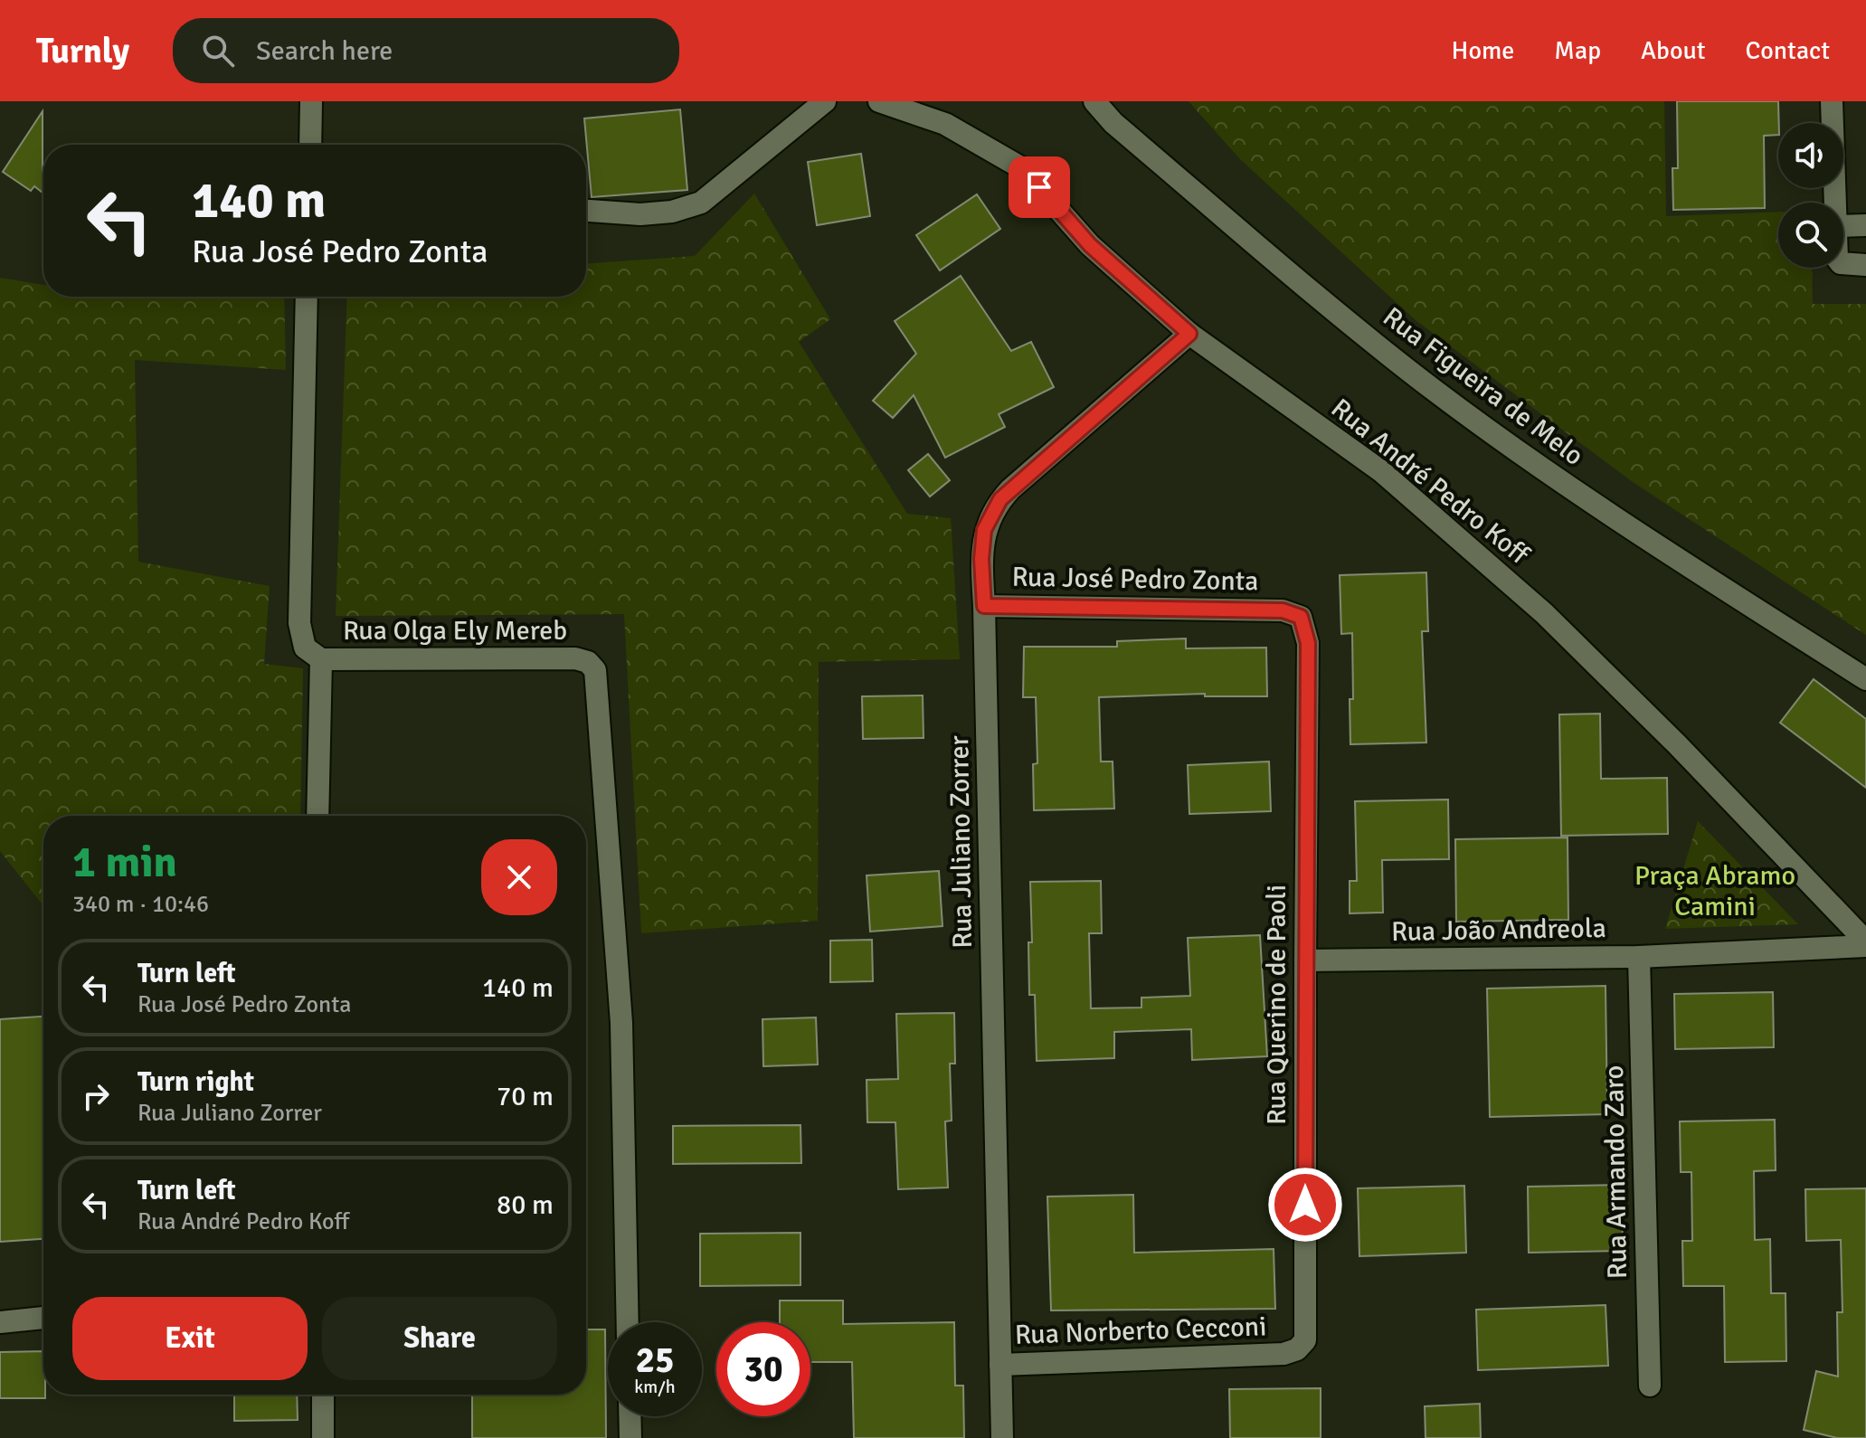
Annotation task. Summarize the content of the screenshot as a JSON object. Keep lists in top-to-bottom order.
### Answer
{
  "streets": {
    "street": [
      "Rua Figueira de Melo",
      "Rua André Pedro Koff",
      "Rua José Pedro Zonta",
      "Rua Olga Ely Mereb",
      "Rua Juliano Zorrer",
      "Rua João Andreola",
      "Rua Querino de Paoli",
      "Rua Armando Zaro",
      "Rua Norberto Cecconi"
    ]
  },
  "crossings": [
    ["Rua André Pedro Koff", "Rua Juliano Zorrer"],
    ["Rua André Pedro Koff", "Rua João Andreola"],
    ["Rua José Pedro Zonta", "Rua Juliano Zorrer"],
    ["Rua José Pedro Zonta", "Rua Querino de Paoli"],
    ["Rua Juliano Zorrer", "Rua Norberto Cecconi"],
    ["Rua João Andreola", "Rua Querino de Paoli"],
    ["Rua João Andreola", "Rua Armando Zaro"],
    ["Rua Querino de Paoli", "Rua Norberto Cecconi"]
  ],
  "parks": ["Praça Abramo Camini"],
  "page": {
    "header": "Turnly",
    "search": "Search here",
    "nav": [
      "Home",
      "Map",
      "About",
      "Contact"
    ],
    "turn": ["140 m", "Rua José Pedro Zonta"],
    "heading": ["1 min", "340 m · 10:46"],
    "list": [
      {
        "name": "Turn left",
        "note": "Rua José Pedro Zonta",
        "value": "140 m"
      },
      {
        "name": "Turn right",
        "note": "Rua Juliano Zorrer",
        "value": "70 m"
      },
      {
        "name": "Turn left",
        "note": "Rua André Pedro Koff",
        "value": "80 m"
      }
    ],
    "buttons": ["Exit", "Share"],
    "speed": "25 km/h",
    "limit": "30"
  }
}
